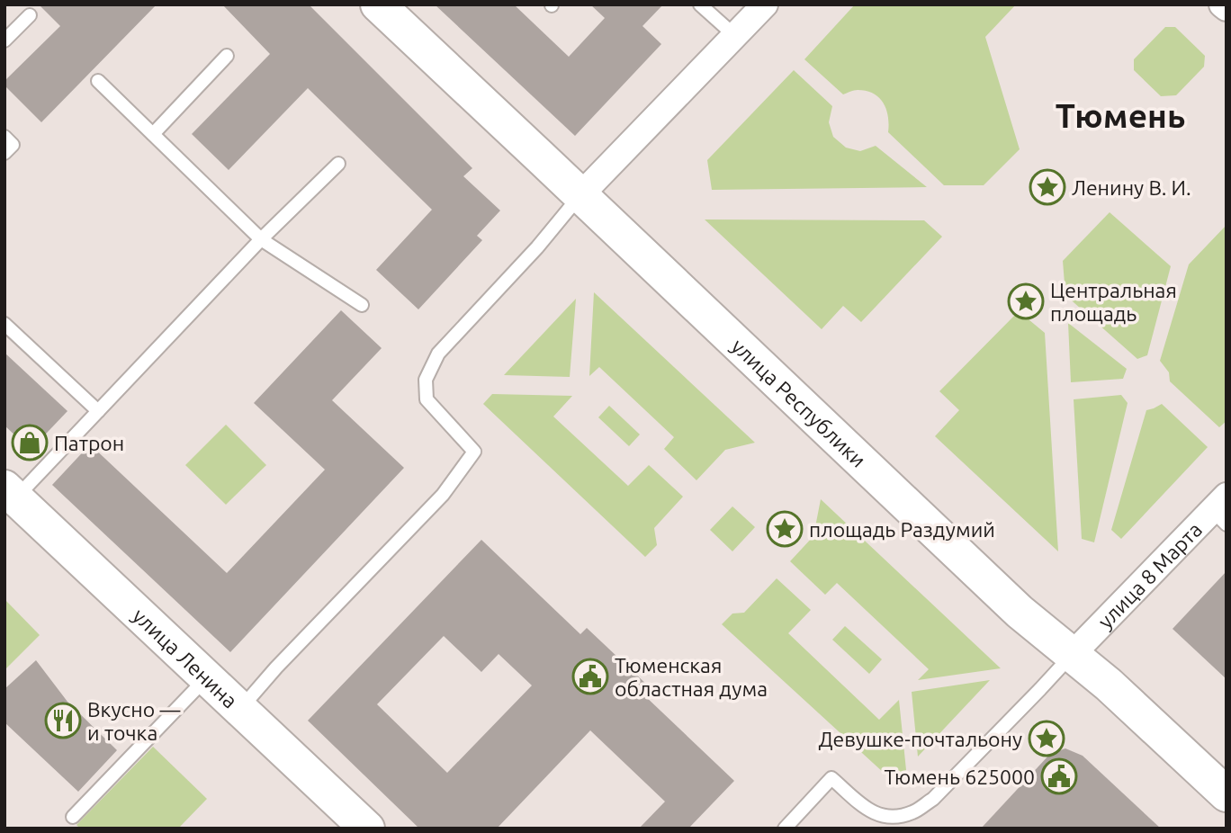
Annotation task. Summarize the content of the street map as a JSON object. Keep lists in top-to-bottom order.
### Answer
{
  "streets": {
    "main road": ["улица Республики", "улица Ленина"],
    "street": ["улица 8 Марта"]
  },
  "crossings": [
    ["улица Республики", "улица 8 Марта"]
  ],
  "districts": ["Тюмень"],
  "places": {
    "place": [
      "Ленину В. И.",
      "Центральная площадь",
      "площадь Раздумий",
      "Девушке-почтальону"
    ],
    "shop": ["Патрон"],
    "public building": ["Тюменская областная дума", "Тюмень 625000"],
    "restaurant": ["Вкусно — и точка"]
  }
}
